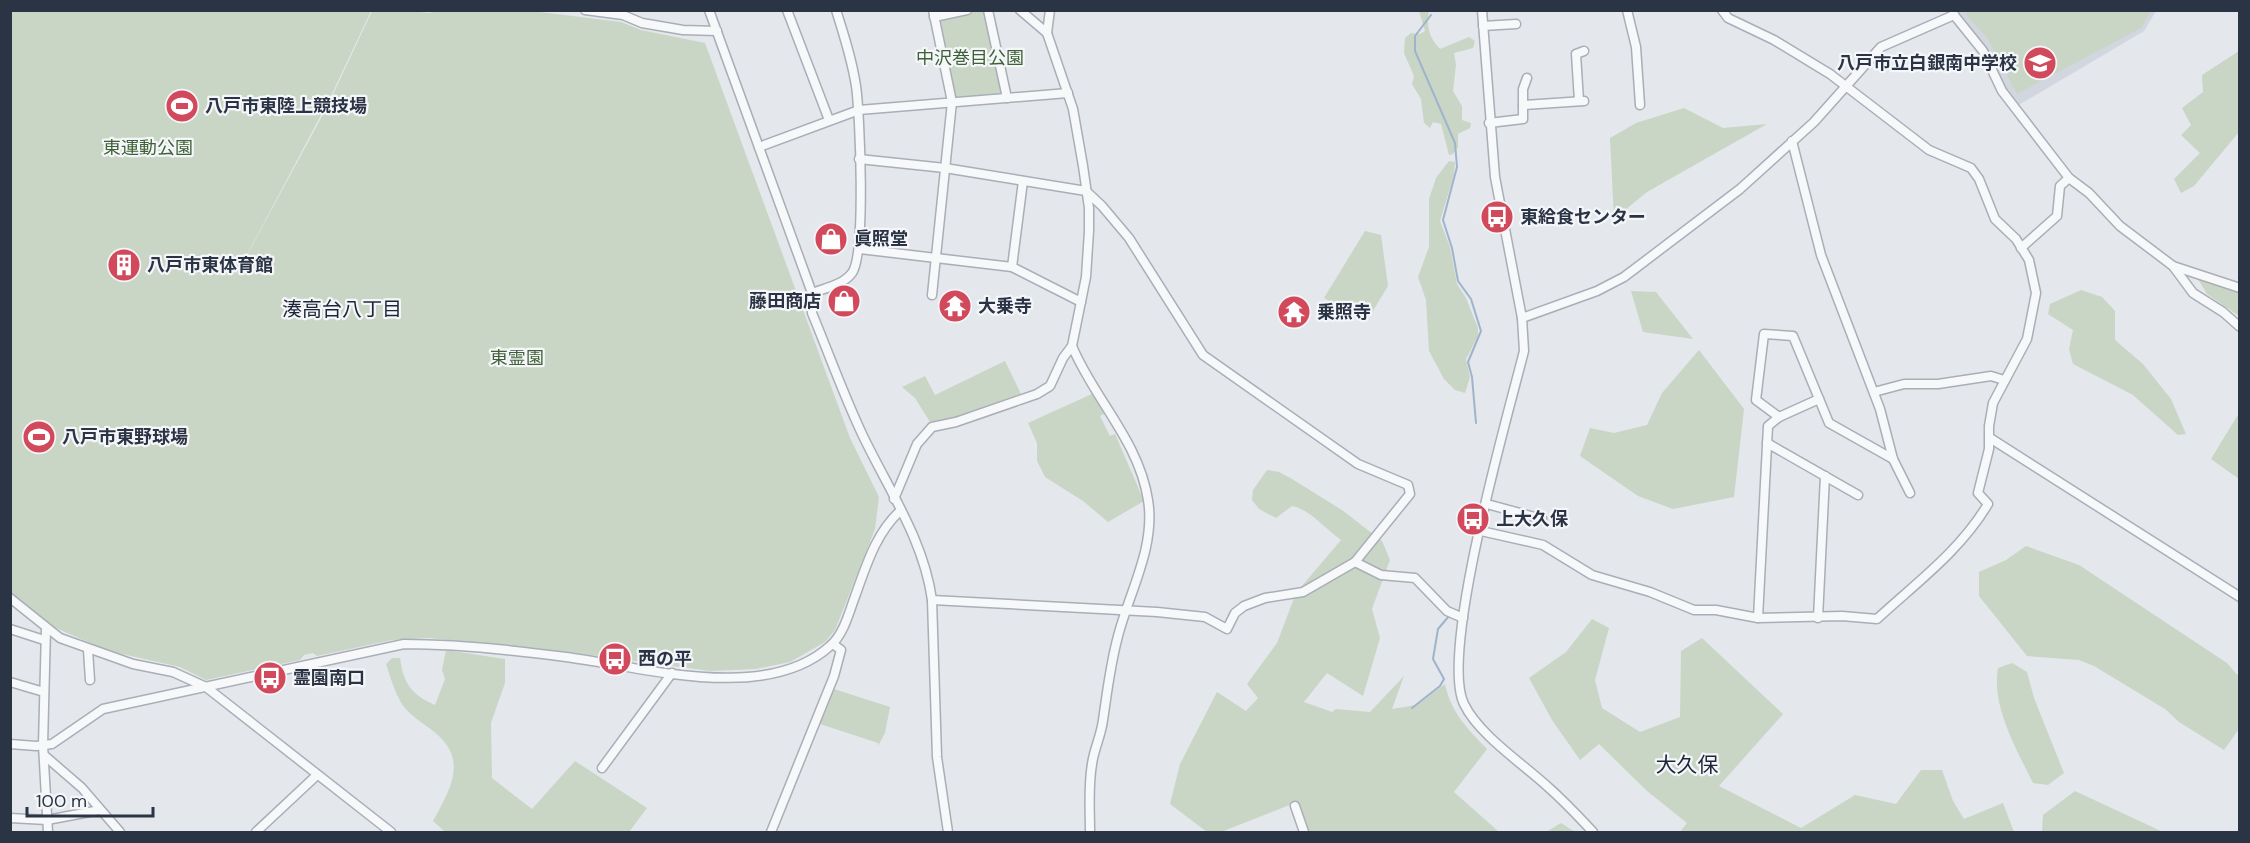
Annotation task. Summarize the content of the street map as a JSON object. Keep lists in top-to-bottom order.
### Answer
{
  "districts": ["湊高台八丁目", "大久保"],
  "parks": ["中沢巻目公園", "東運動公園", "東霊園"],
  "places": {
    "school or university": ["八戸市立白銀南中学校"],
    "sports": ["八戸市東陸上競技場", "八戸市東野球場"],
    "bus stop": [
      "東給食センター",
      "上大久保",
      "西の平",
      "霊園南口"
    ],
    "shop": ["眞照堂", "藤田商店"],
    "building": ["八戸市東体育館"],
    "temple": ["大乗寺", "乗照寺"]
  },
  "scale_bar": "100 m"
}
